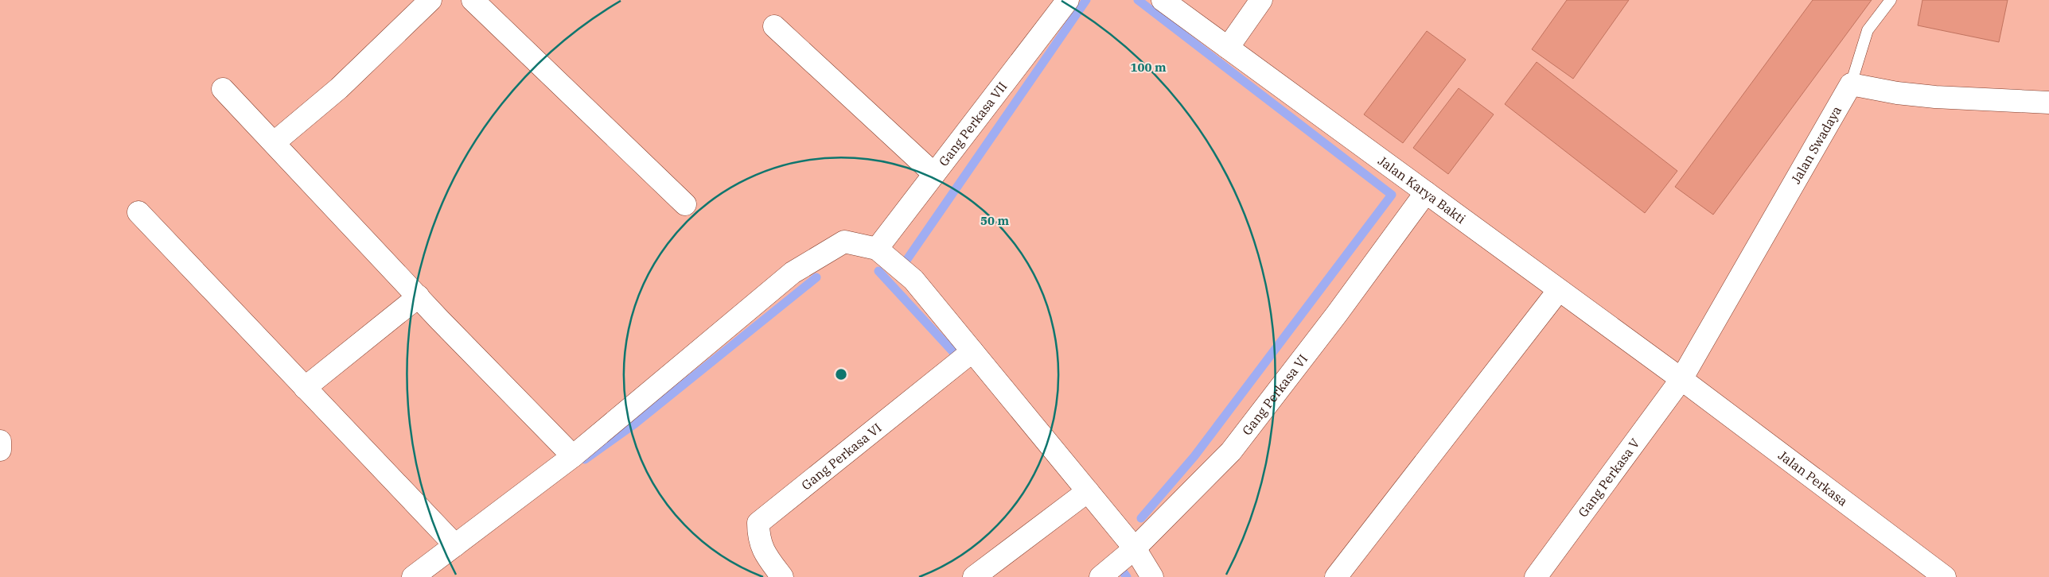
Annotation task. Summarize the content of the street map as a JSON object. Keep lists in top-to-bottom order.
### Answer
{
  "streets": {
    "street": [
      "Gang Perkasa VII",
      "Jalan Swadaya",
      "Jalan Karya Bakti",
      "Gang Perkasa VI",
      "Gang Perkasa V",
      "Jalan Perkasa"
    ]
  },
  "crossings": [
    ["Jalan Swadaya", "Jalan Karya Bakti"],
    ["Jalan Swadaya", "Gang Perkasa V"],
    ["Jalan Swadaya", "Jalan Perkasa"],
    ["Jalan Karya Bakti", "Gang Perkasa VI"],
    ["Jalan Karya Bakti", "Gang Perkasa V"],
    ["Jalan Karya Bakti", "Jalan Perkasa"],
    ["Gang Perkasa V", "Jalan Perkasa"]
  ],
  "rings": ["100 m", "50 m"]
}
